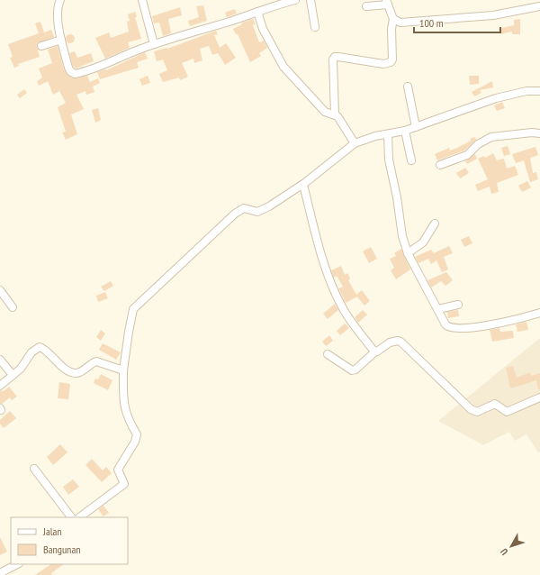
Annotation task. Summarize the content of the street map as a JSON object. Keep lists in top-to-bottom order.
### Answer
{
  "legend": ["Jalan", "Bangunan"],
  "scale_bar": "100 m",
  "north": "bottom left"
}
